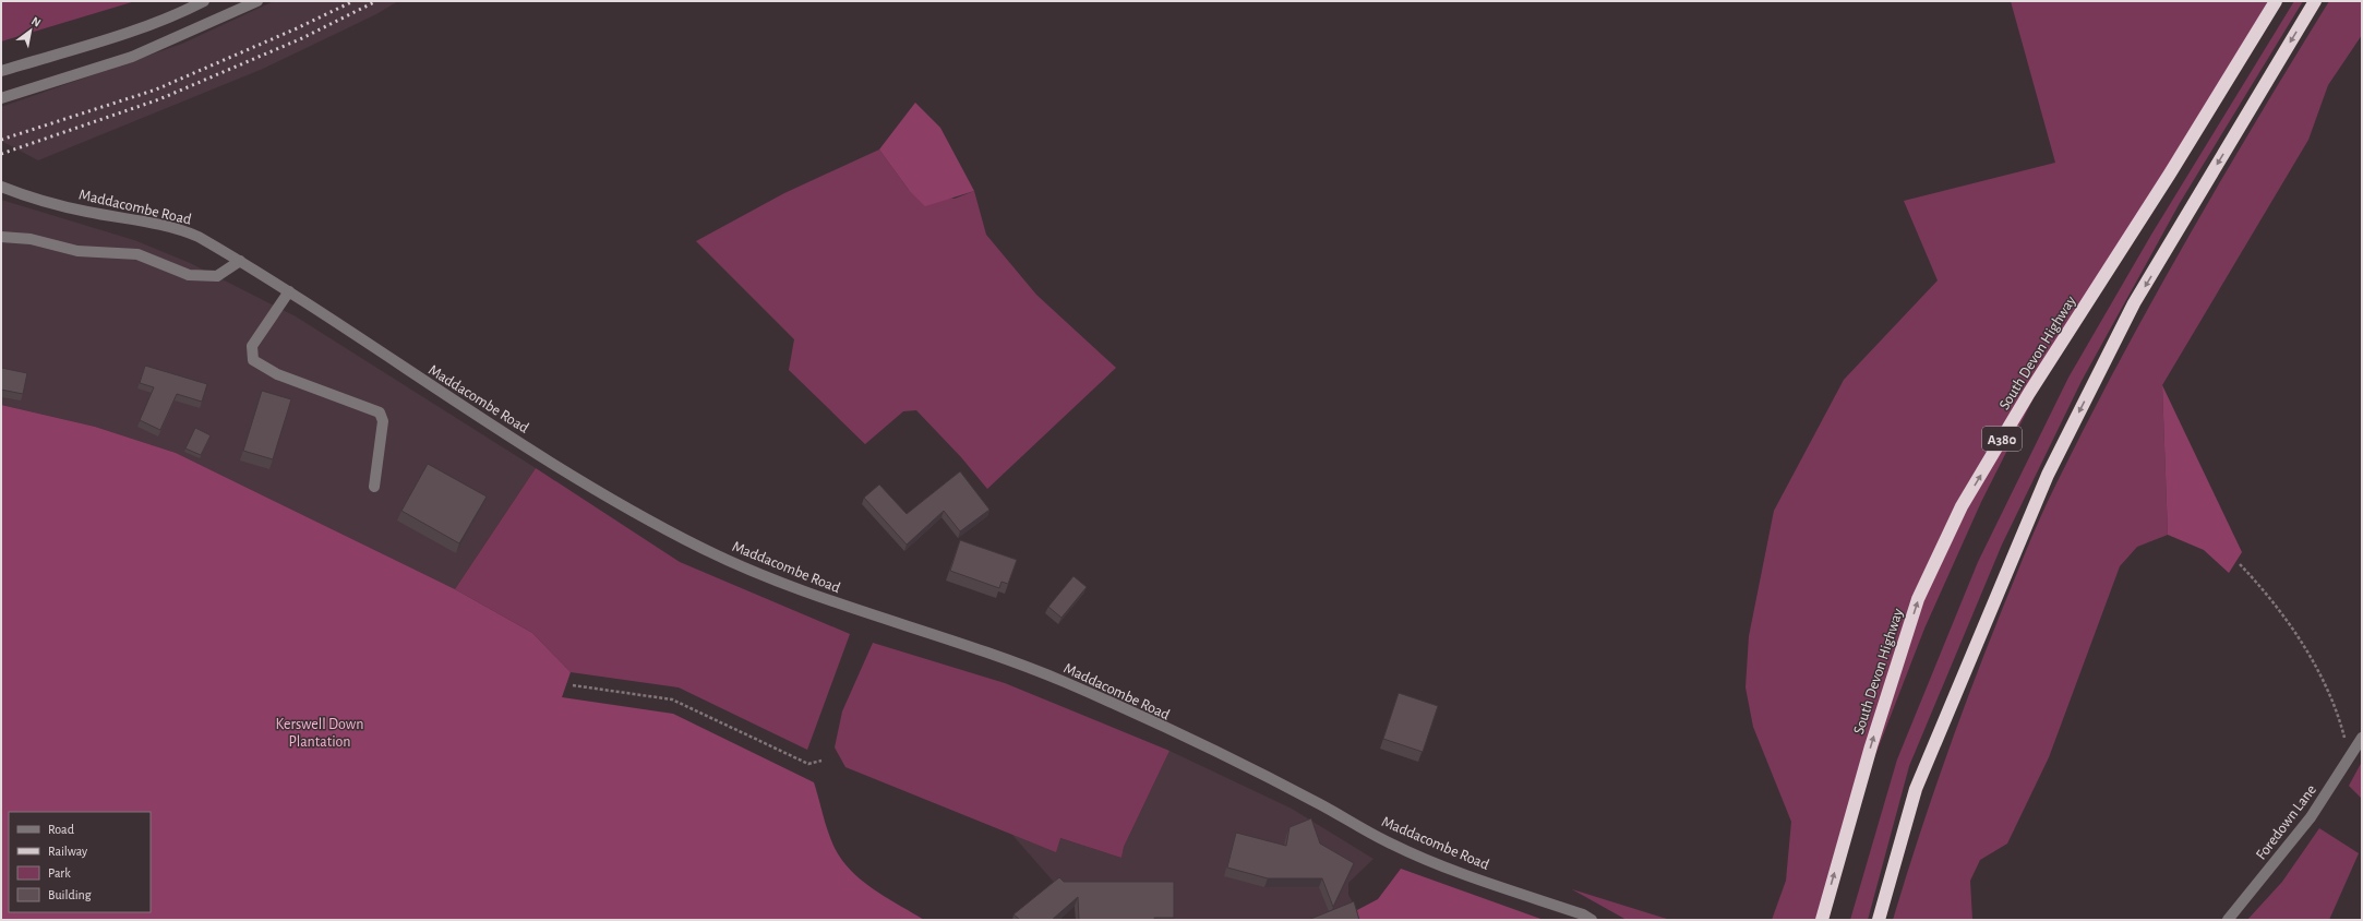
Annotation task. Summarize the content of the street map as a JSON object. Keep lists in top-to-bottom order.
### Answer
{
  "streets": {
    "highway": ["South Devon Highway", "A380"],
    "street": ["Maddacombe Road", "Foredown Lane"]
  },
  "parks": ["Kerswell Down Plantation"],
  "legend": [
    "Road",
    "Railway",
    "Park",
    "Building"
  ],
  "north": "top right"
}
